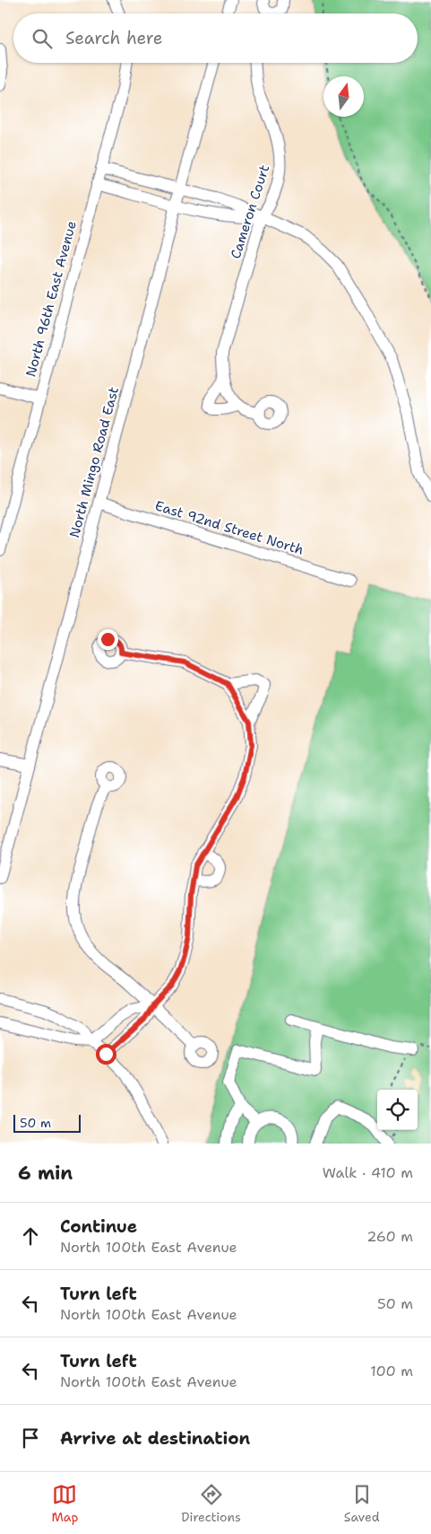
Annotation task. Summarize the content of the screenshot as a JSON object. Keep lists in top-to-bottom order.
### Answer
{
  "streets": {
    "street": [
      "Cameron Court",
      "North 96th East Avenue",
      "North Mingo Road East",
      "East 92nd Street North"
    ]
  },
  "crossings": [
    ["North Mingo Road East", "East 92nd Street North"]
  ],
  "scale_bar": "50 m",
  "north": "top",
  "page": {
    "search": "Search here",
    "scale": "50 m",
    "heading": ["6 min", "Walk · 410 m"],
    "list": [
      ["Continue", "North 100th East Avenue", "260 m"],
      ["Turn left", "North 100th East Avenue", "50 m"],
      ["Turn left", "North 100th East Avenue", "100 m"],
      "Arrive at destination"
    ],
    "nav": ["Map", "Directions", "Saved"]
  }
}
